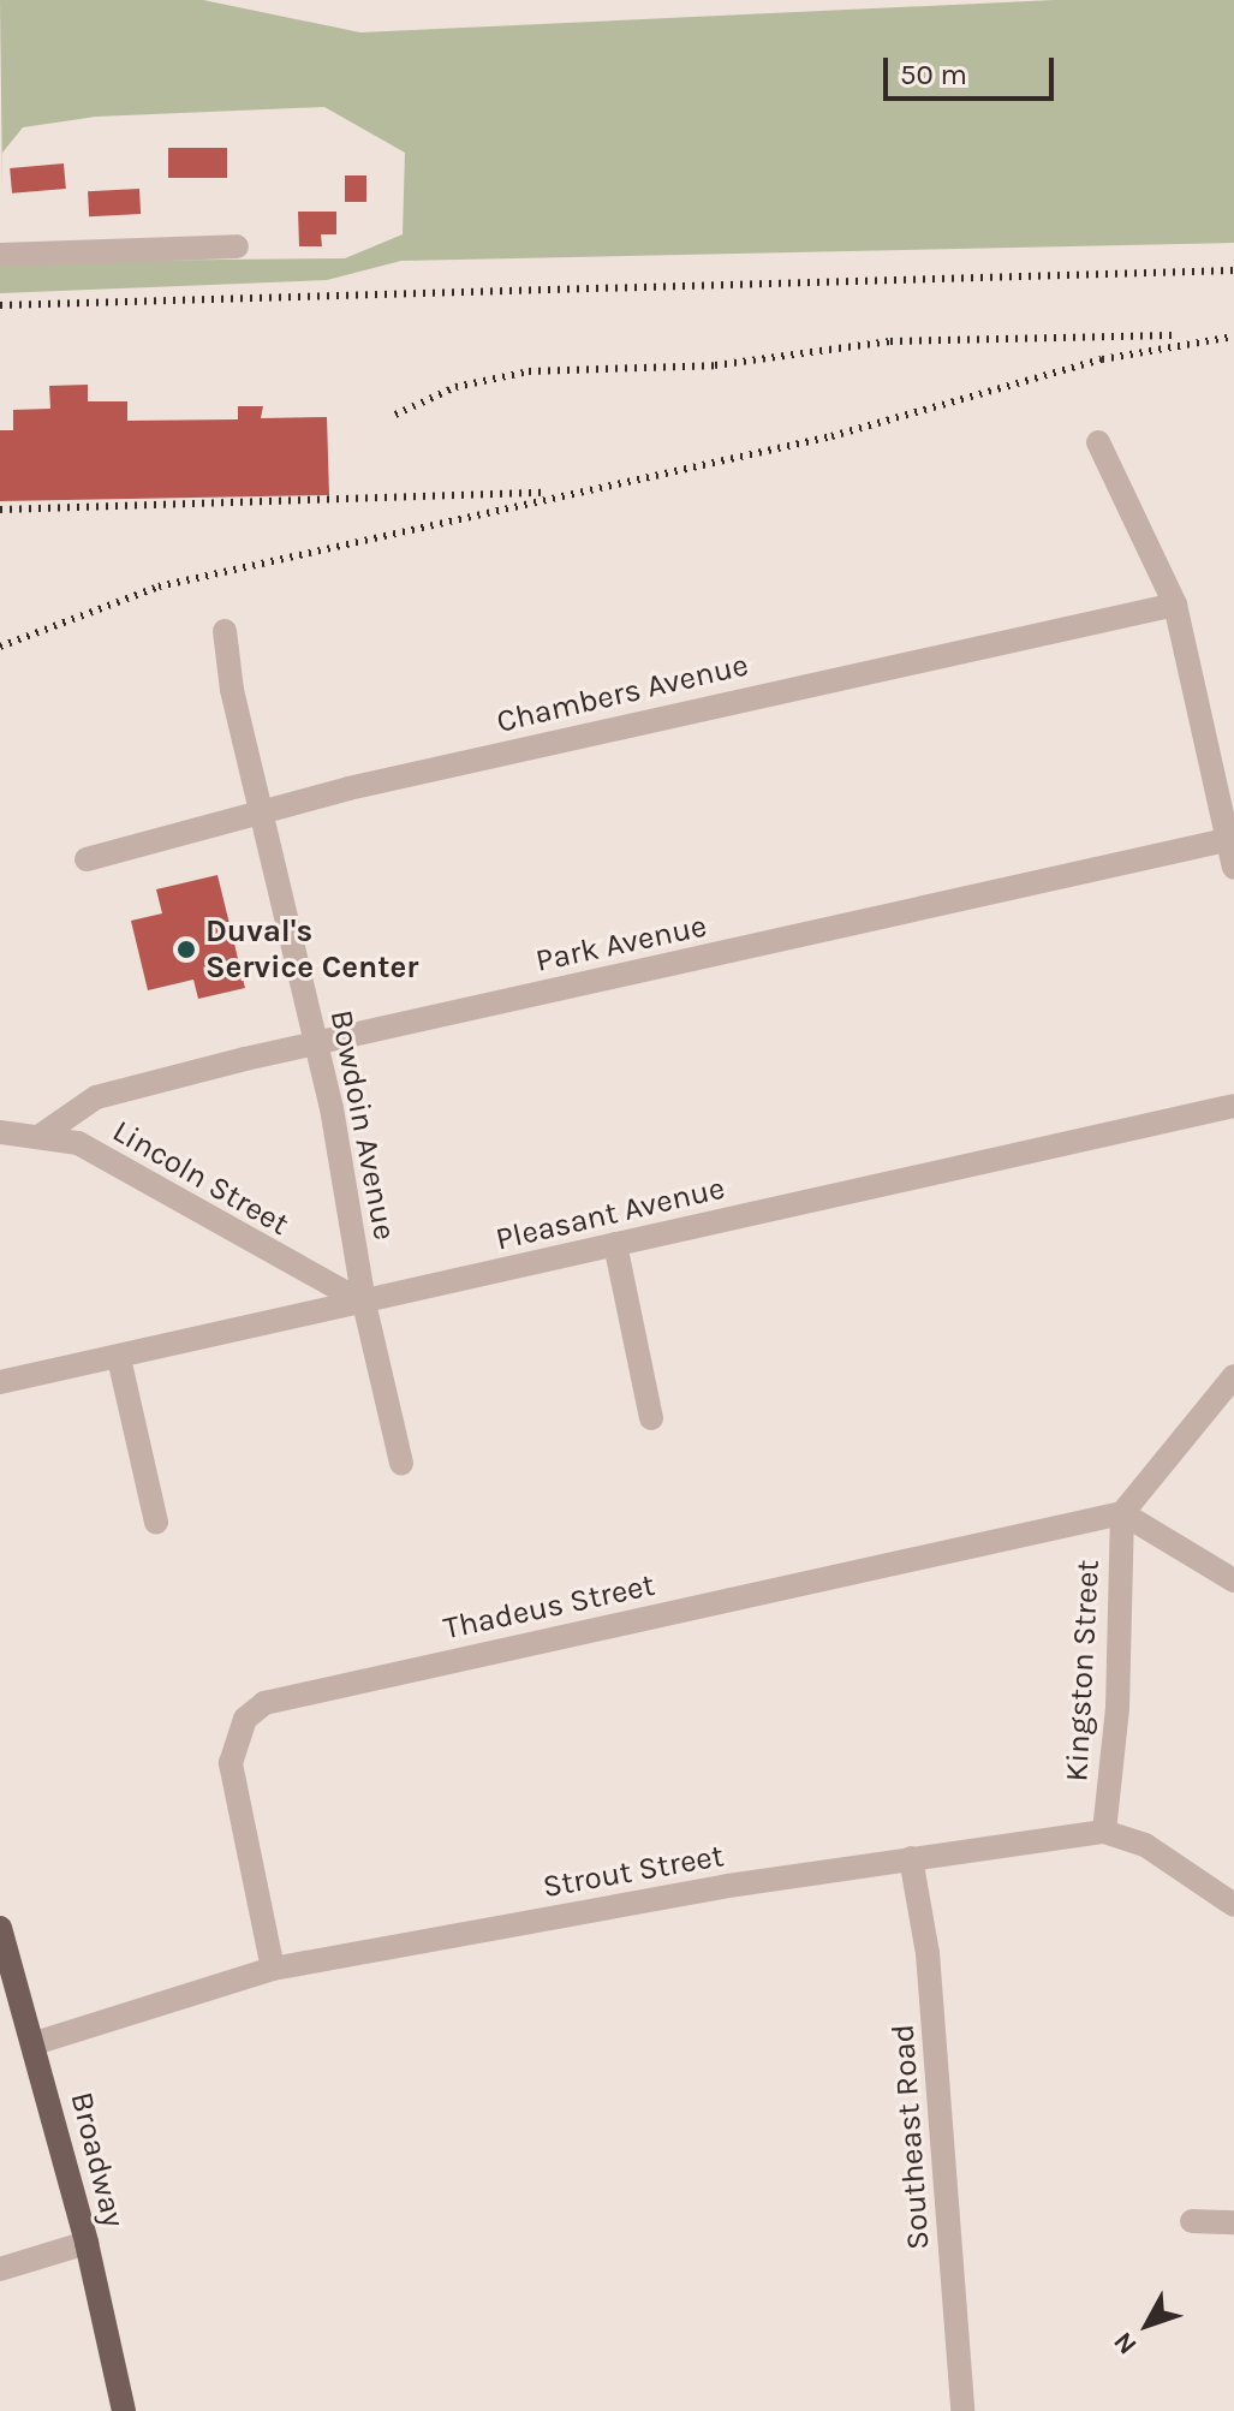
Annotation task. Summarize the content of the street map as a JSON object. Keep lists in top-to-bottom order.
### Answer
{
  "streets": {
    "main road": ["Broadway"],
    "street": [
      "Chambers Avenue",
      "Park Avenue",
      "Bowdoin Avenue",
      "Lincoln Street",
      "Pleasant Avenue",
      "Thadeus Street",
      "Kingston Street",
      "Strout Street",
      "Southeast Road"
    ]
  },
  "crossings": [
    ["Chambers Avenue", "Bowdoin Avenue"],
    ["Park Avenue", "Bowdoin Avenue"],
    ["Park Avenue", "Lincoln Street"],
    ["Bowdoin Avenue", "Lincoln Street"],
    ["Bowdoin Avenue", "Pleasant Avenue"],
    ["Lincoln Street", "Pleasant Avenue"],
    ["Thadeus Street", "Kingston Street"],
    ["Thadeus Street", "Strout Street"],
    ["Kingston Street", "Strout Street"],
    ["Strout Street", "Southeast Road"],
    ["Strout Street", "Broadway"]
  ],
  "places": ["Duval's Service Center"],
  "scale_bar": "50 m",
  "north": "bottom left"
}
